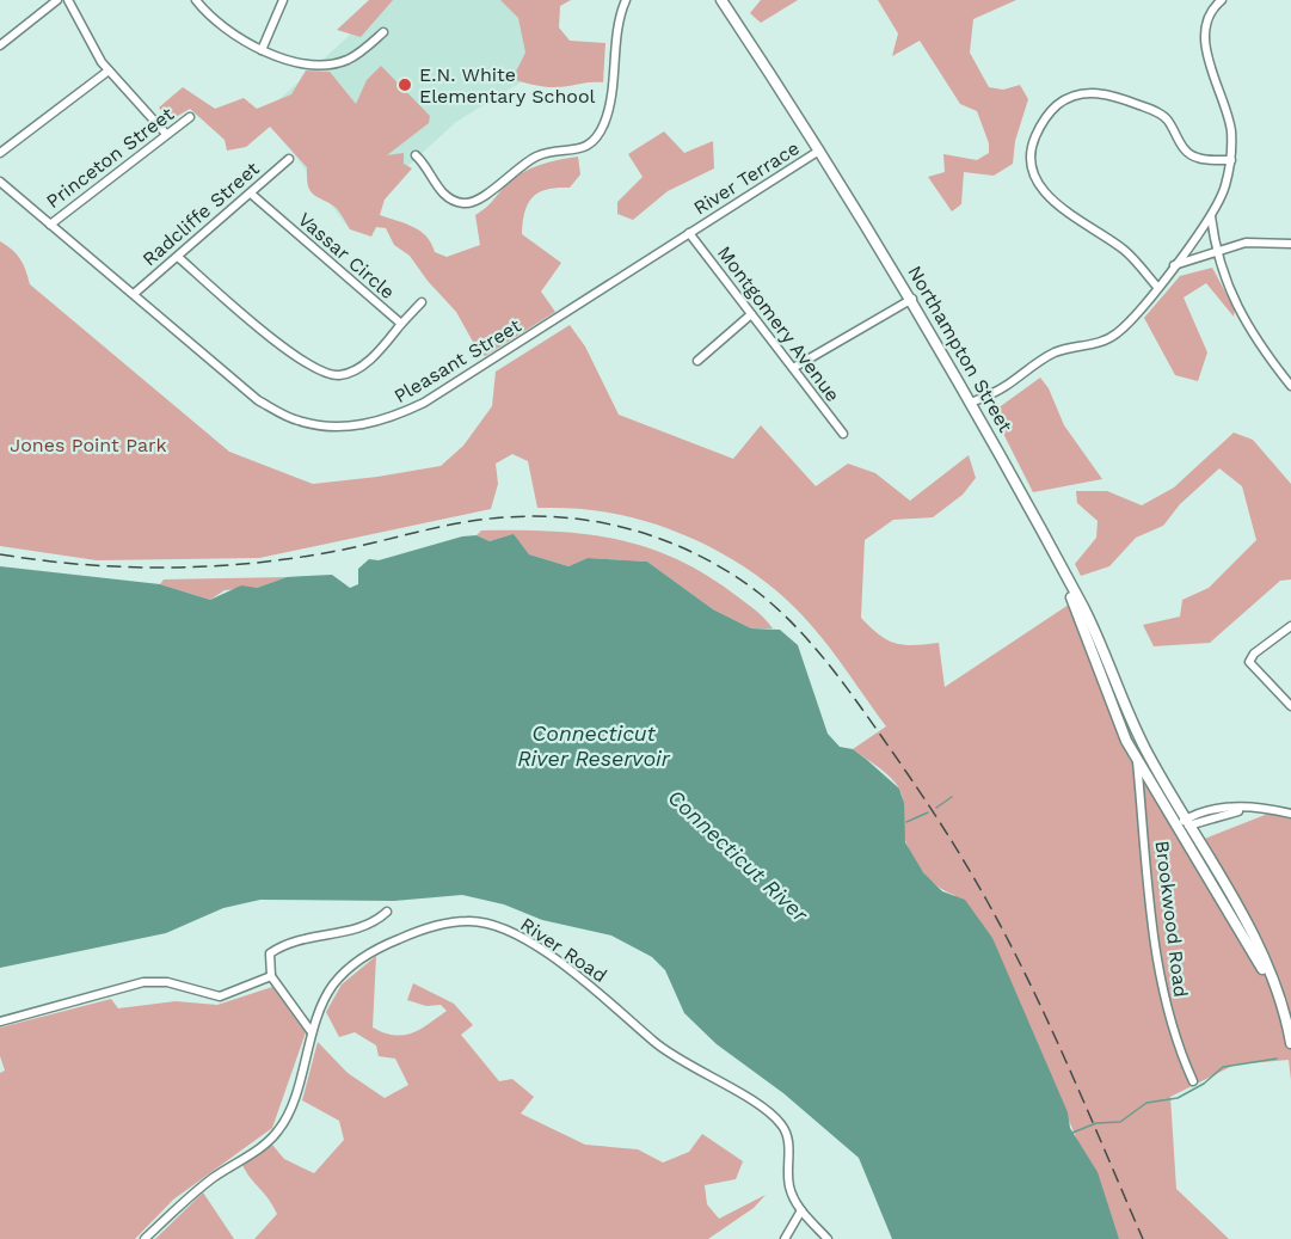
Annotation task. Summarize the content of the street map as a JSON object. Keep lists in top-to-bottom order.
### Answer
{
  "streets": {
    "main road": ["Northampton Street"],
    "street": [
      "Princeton Street",
      "River Terrace",
      "Radcliffe Street",
      "Vassar Circle",
      "Montgomery Avenue",
      "Pleasant Street",
      "Brookwood Road",
      "River Road"
    ]
  },
  "crossings": [
    ["Princeton Street", "Pleasant Street"],
    ["River Terrace", "Montgomery Avenue"],
    ["River Terrace", "Northampton Street"],
    ["River Terrace", "Pleasant Street"],
    ["Radcliffe Street", "Vassar Circle"],
    ["Radcliffe Street", "Pleasant Street"],
    ["Montgomery Avenue", "Pleasant Street"]
  ],
  "water": ["Connecticut River Reservoir", "Connecticut River"],
  "parks": ["Jones Point Park"],
  "places": ["E.N. White Elementary School"]
}
